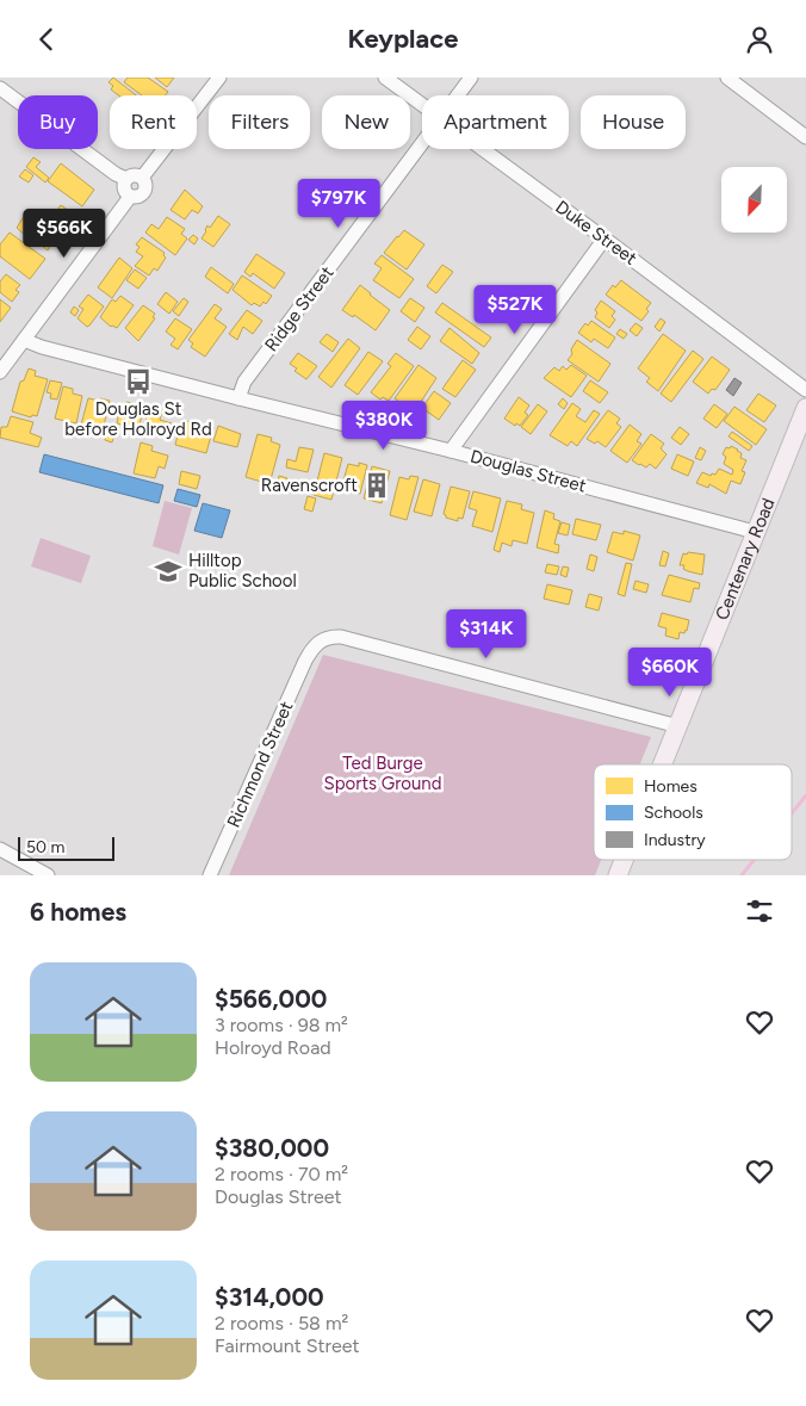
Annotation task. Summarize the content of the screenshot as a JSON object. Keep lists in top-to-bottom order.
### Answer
{
  "streets": {
    "main road": ["Centenary Road"],
    "street": [
      "Duke Street",
      "Ridge Street",
      "Douglas Street",
      "Richmond Street"
    ]
  },
  "crossings": [
    ["Ridge Street", "Douglas Street"],
    ["Douglas Street", "Centenary Road"],
    ["Centenary Road", "Richmond Street"]
  ],
  "parks": ["Ted Burge Sports Ground"],
  "places": {
    "bus stop": ["Douglas St before Holroyd Rd"],
    "building": ["Ravenscroft"],
    "school or university": ["Hilltop Public School"]
  },
  "legend": ["Homes", "Schools", "Industry"],
  "scale_bar": "50 m",
  "north": "bottom left",
  "page": {
    "header": "Keyplace",
    "chip": [
      "Buy",
      "Rent",
      "Filters",
      "New",
      "Apartment",
      "House"
    ],
    "price": [
      "$797K",
      "$566K",
      "$527K",
      "$380K",
      "$314K",
      "$660K"
    ],
    "scale": "50 m",
    "heading": "6 homes",
    "list": [
      {
        "name": "$566,000",
        "note": "3 rooms · 98 m² · Holroyd Road"
      },
      {
        "name": "$380,000",
        "note": "2 rooms · 70 m² · Douglas Street"
      },
      {
        "name": "$314,000",
        "note": "2 rooms · 58 m² · Fairmount Street"
      }
    ]
  }
}
